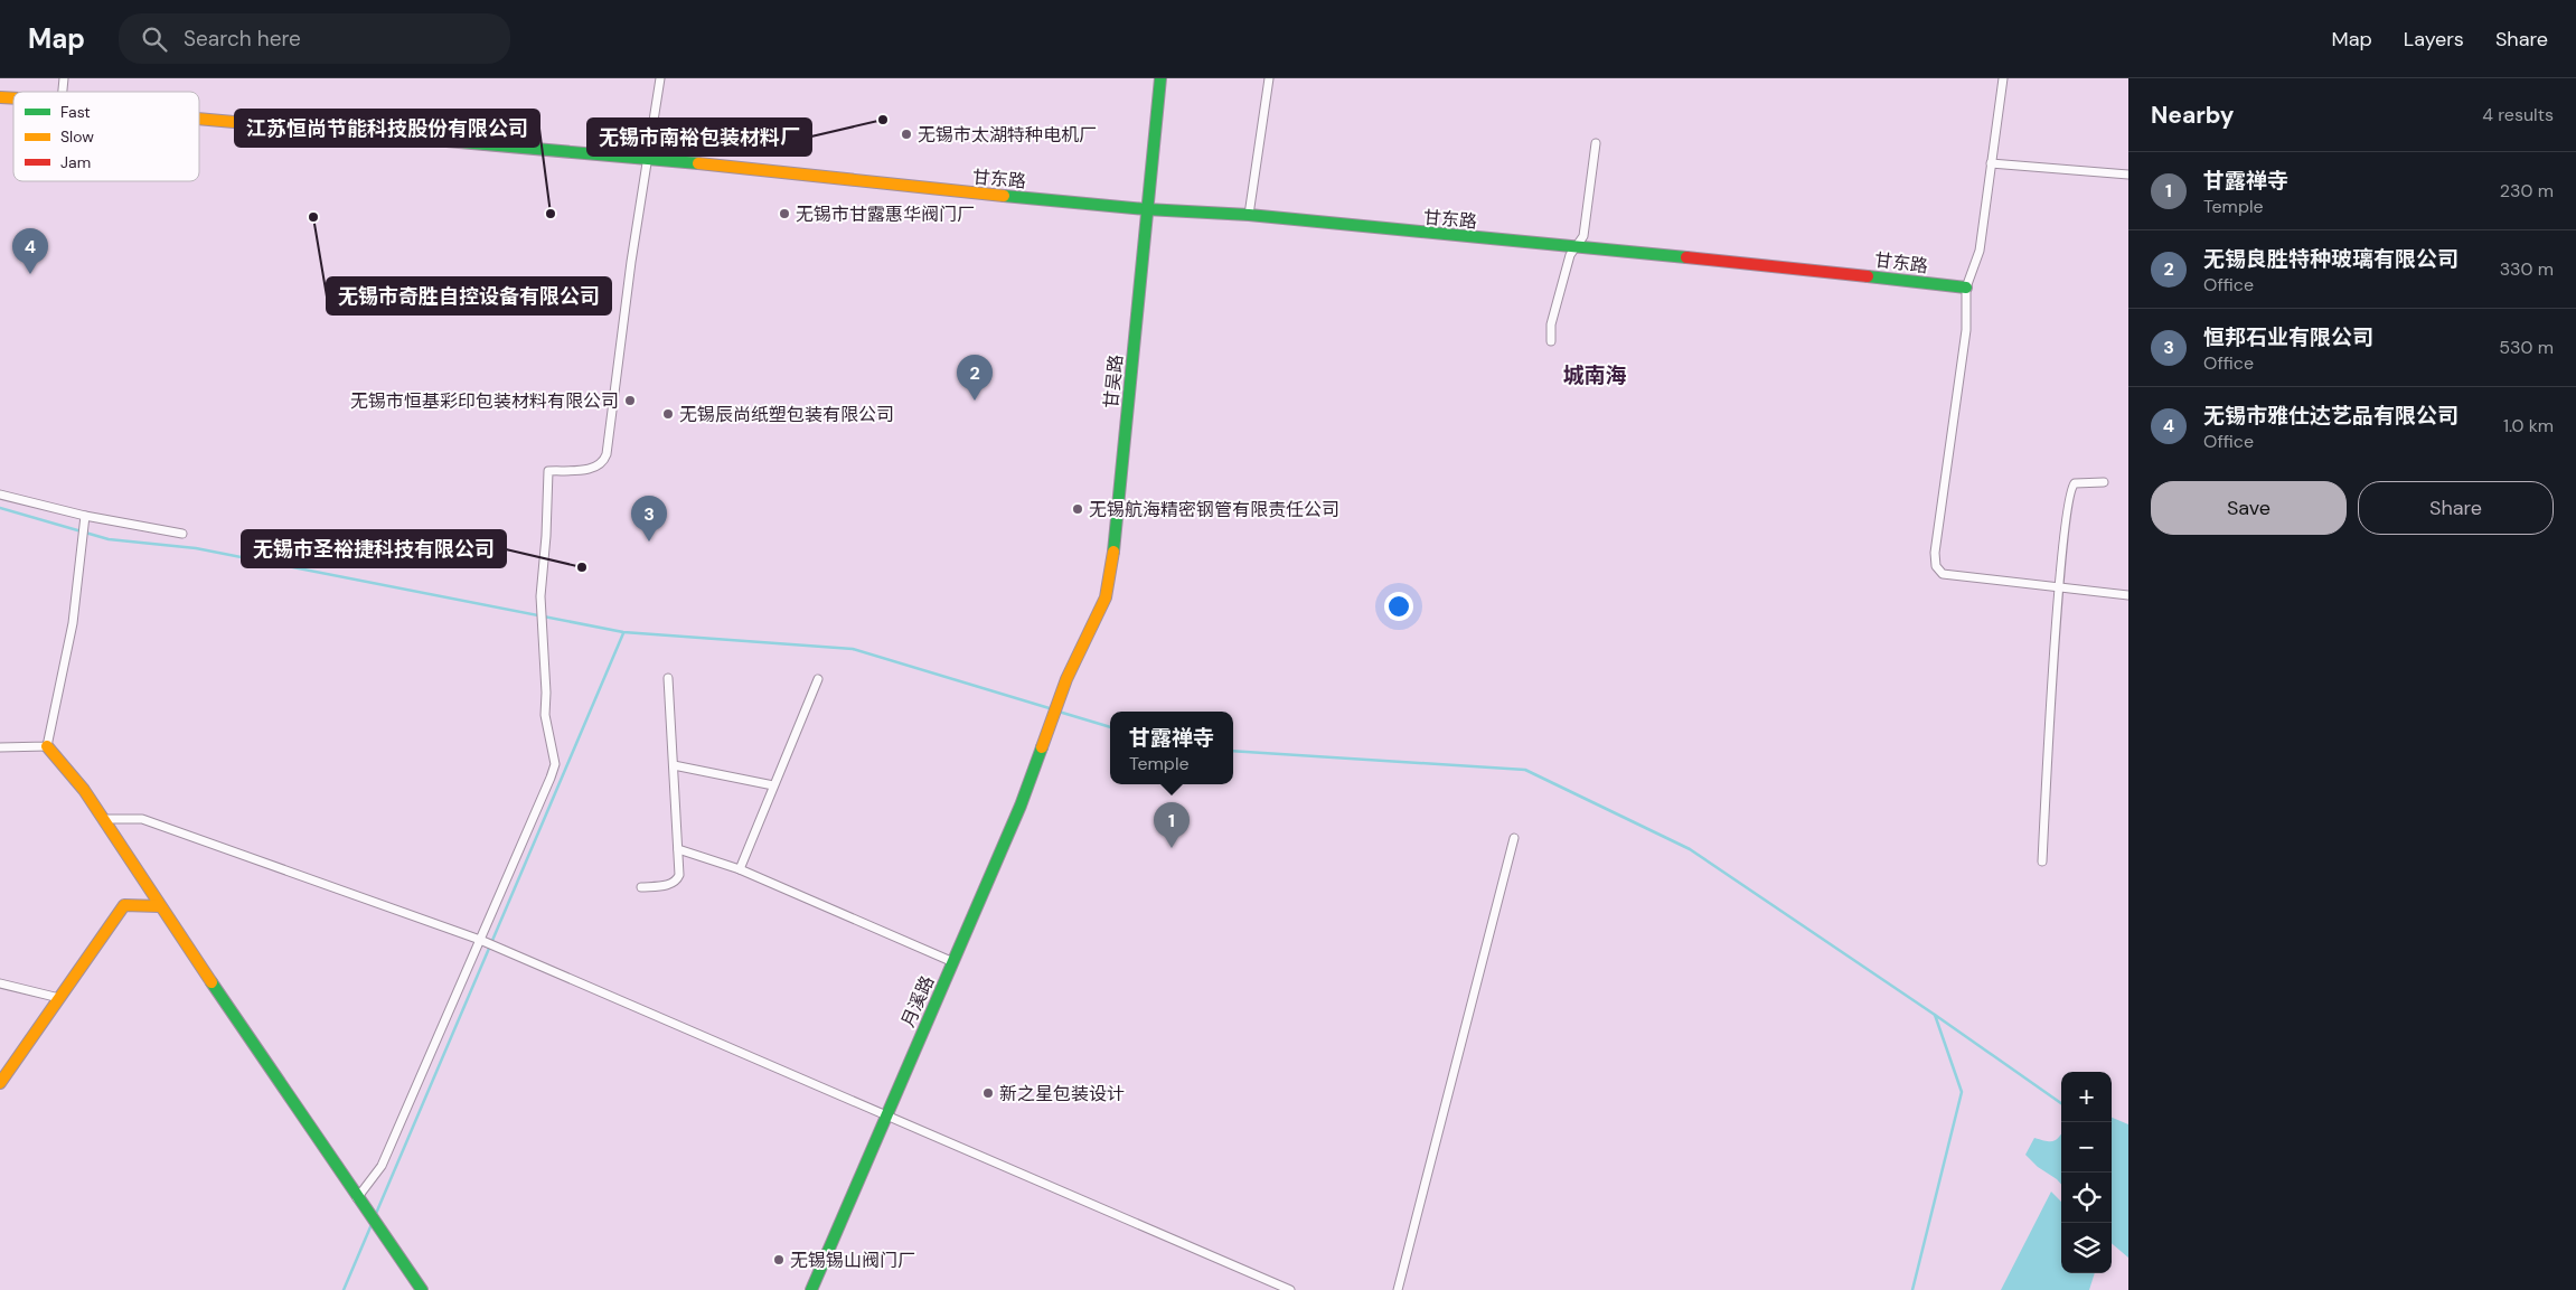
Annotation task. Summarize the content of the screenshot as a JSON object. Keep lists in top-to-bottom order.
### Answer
{
  "streets": {
    "street": ["甘东路", "甘吴路", "月溪路"]
  },
  "crossings": [
    ["甘东路", "甘吴路"],
    ["甘吴路", "月溪路"]
  ],
  "districts": ["城南海"],
  "places": [
    "无锡市南裕包装材料厂",
    "无锡市太湖特种电机厂",
    "江苏恒尚节能科技股份有限公司",
    "无锡市甘露惠华阀门厂",
    "无锡市奇胜自控设备有限公司",
    "无锡市恒基彩印包装材料有限公司",
    "无锡辰尚纸塑包装有限公司",
    "无锡航海精密钢管有限责任公司",
    "无锡市圣裕捷科技有限公司",
    "新之星包装设计",
    "无锡锡山阀门厂"
  ],
  "legend": ["Fast", "Slow", "Jam"],
  "page": {
    "header": "Map",
    "search": "Search here",
    "nav": ["Map", "Layers", "Share"],
    "heading": ["Nearby", "4 results"],
    "list": [
      {
        "mark": "1",
        "name": "甘露禅寺",
        "note": "Temple",
        "value": "230 m"
      },
      {
        "mark": "2",
        "name": "无锡良胜特种玻璃有限公司",
        "note": "Office",
        "value": "330 m"
      },
      {
        "mark": "3",
        "name": "恒邦石业有限公司",
        "note": "Office",
        "value": "530 m"
      },
      {
        "mark": "4",
        "name": "无锡市雅仕达艺品有限公司",
        "note": "Office",
        "value": "1.0 km"
      }
    ],
    "pins": [
      "4",
      "2",
      "3",
      "1"
    ],
    "buttons": ["Save", "Share"],
    "popup": ["甘露禅寺", "Temple"],
    "map_buttons": ["+", "−"]
  }
}
